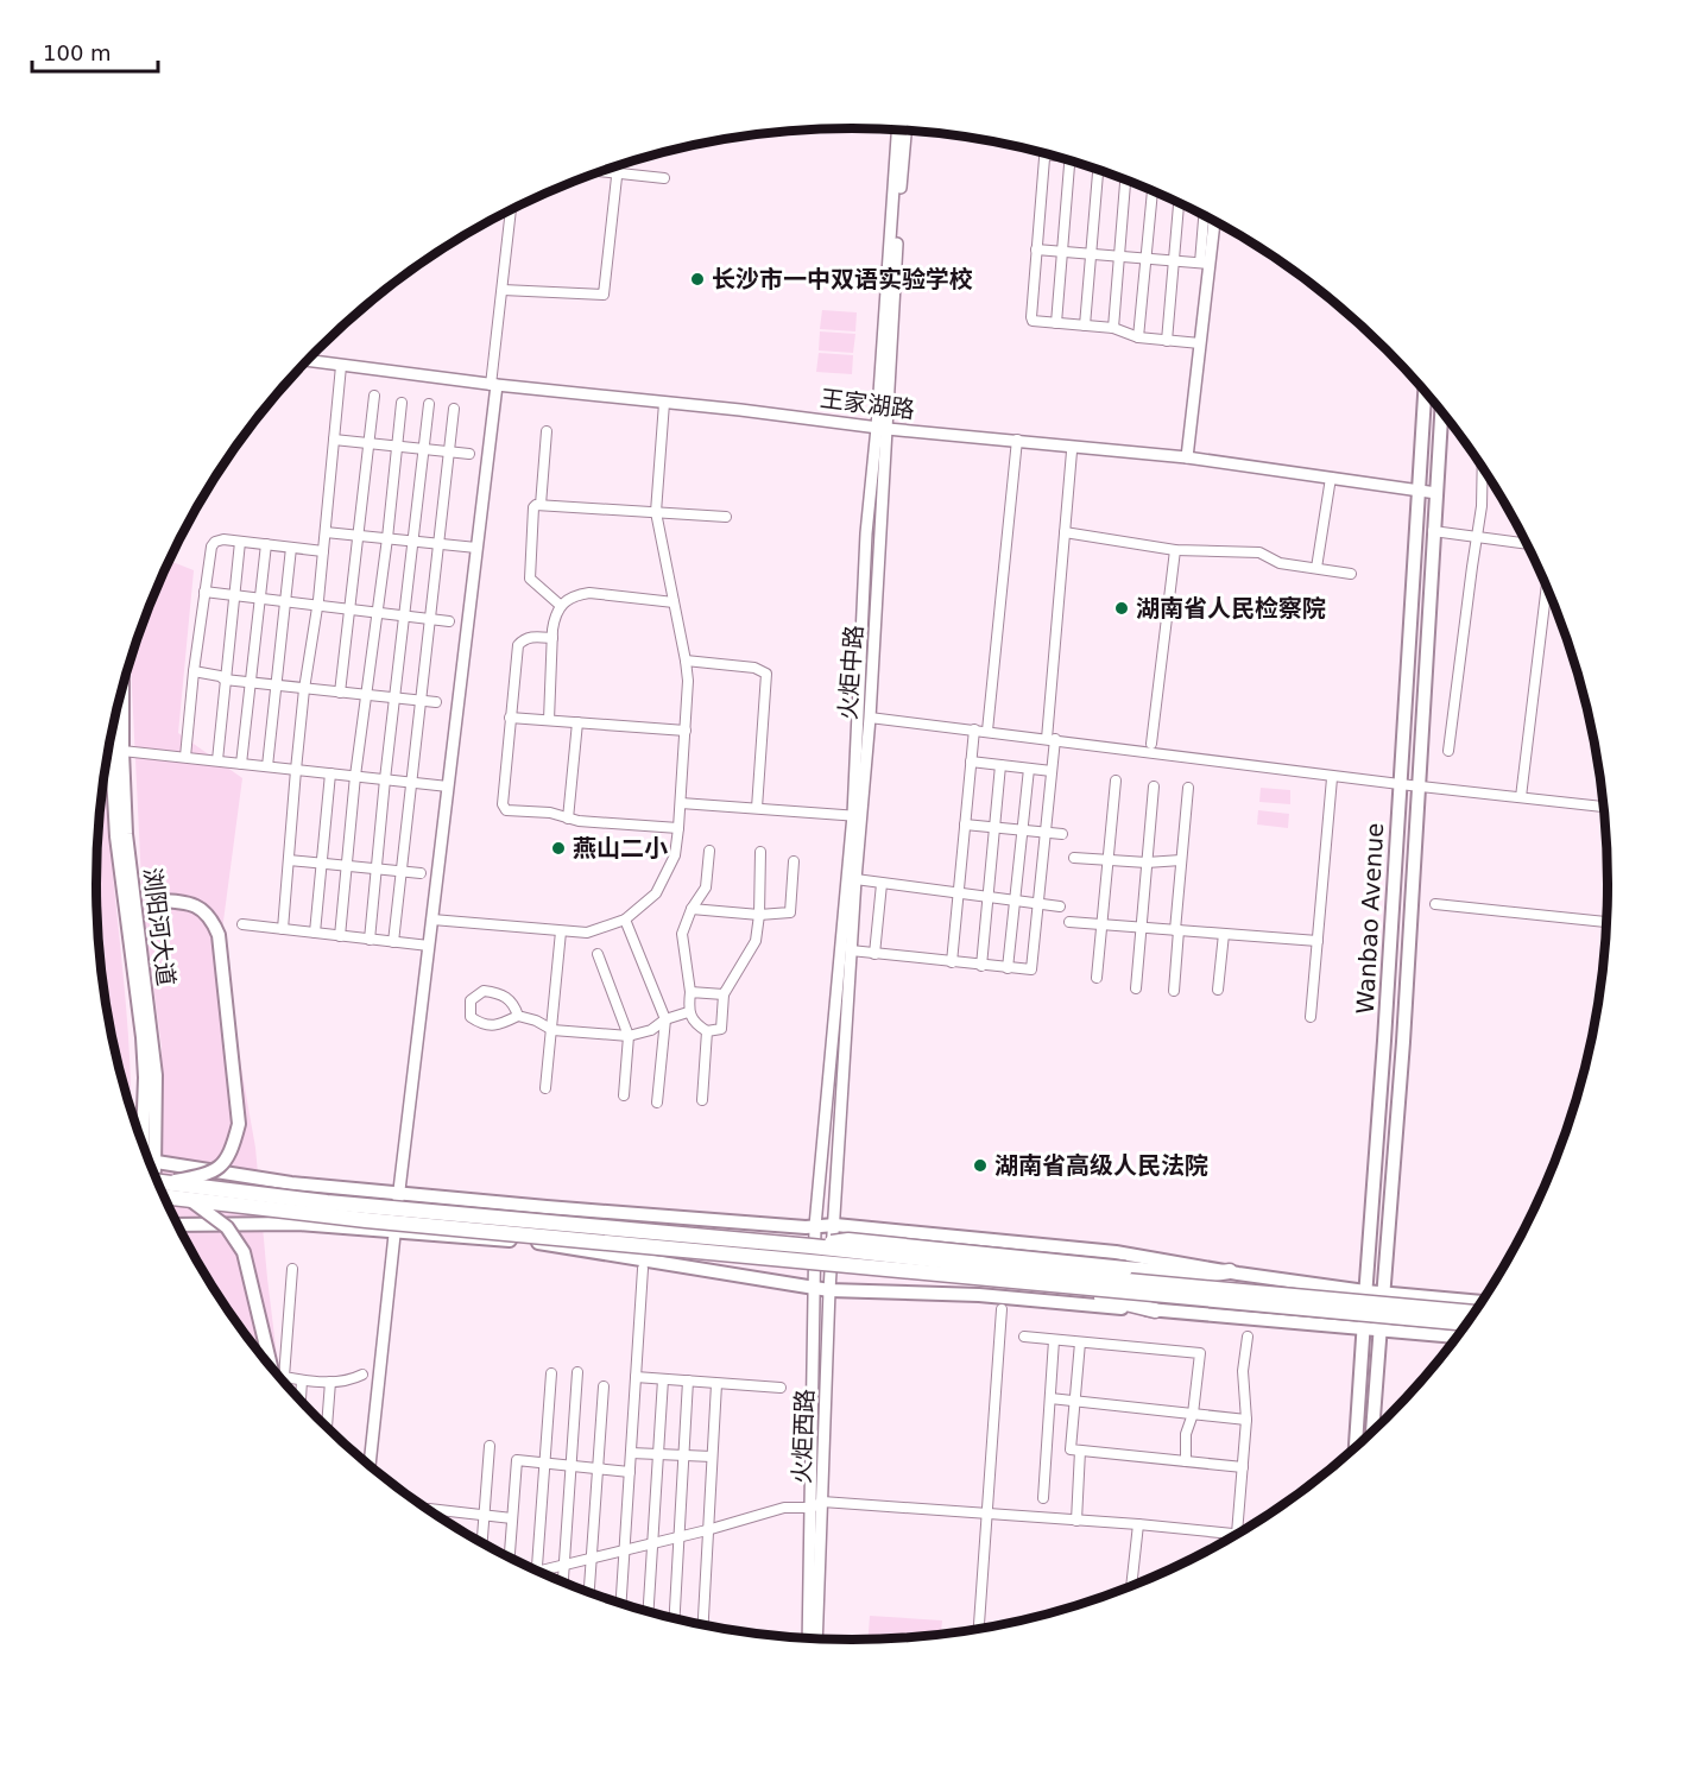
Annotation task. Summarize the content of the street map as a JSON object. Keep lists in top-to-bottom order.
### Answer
{
  "streets": {
    "main road": ["Wanbao Avenue", "浏阳河大道"],
    "street": ["王家湖路", "火炬中路", "火炬西路"]
  },
  "crossings": [
    ["王家湖路", "火炬中路"],
    ["王家湖路", "Wanbao Avenue"],
    ["火炬中路", "火炬西路"]
  ],
  "places": [
    "长沙市一中双语实验学校",
    "湖南省人民检察院",
    "燕山二小",
    "湖南省高级人民法院"
  ],
  "scale_bar": "100 m"
}
